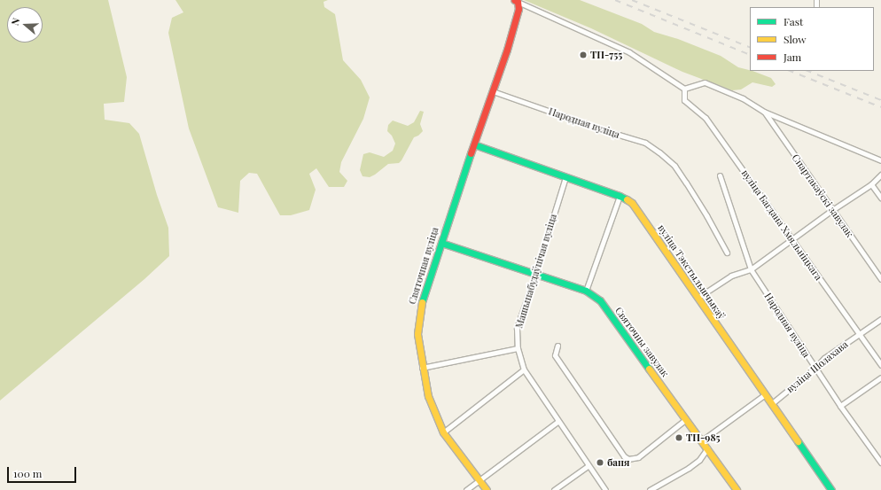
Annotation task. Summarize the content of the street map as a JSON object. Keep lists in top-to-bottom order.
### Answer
{
  "streets": {
    "street": [
      "Народная вуліца",
      "Спартакаўскі завулак",
      "вуліца Багдана Хмяльніцкага",
      "Святочная вуліца",
      "Машынабудаўнічая вуліца",
      "вуліца Тэкстыльшчыкаў",
      "Святочны завулак",
      "вуліца Шолахава"
    ]
  },
  "crossings": [
    ["Народная вуліца", "Святочная вуліца"],
    ["Народная вуліца", "вуліца Шолахава"],
    ["вуліца Багдана Хмяльніцкага", "вуліца Шолахава"],
    ["Святочная вуліца", "вуліца Тэкстыльшчыкаў"],
    ["Святочная вуліца", "Святочны завулак"],
    ["Машынабудаўнічая вуліца", "вуліца Тэкстыльшчыкаў"],
    ["Машынабудаўнічая вуліца", "Святочны завулак"],
    ["вуліца Тэкстыльшчыкаў", "вуліца Шолахава"]
  ],
  "places": ["ТП-755", "ТП-985", "баня"],
  "legend": ["Fast", "Slow", "Jam"],
  "scale_bar": "100 m",
  "north": "left"
}
